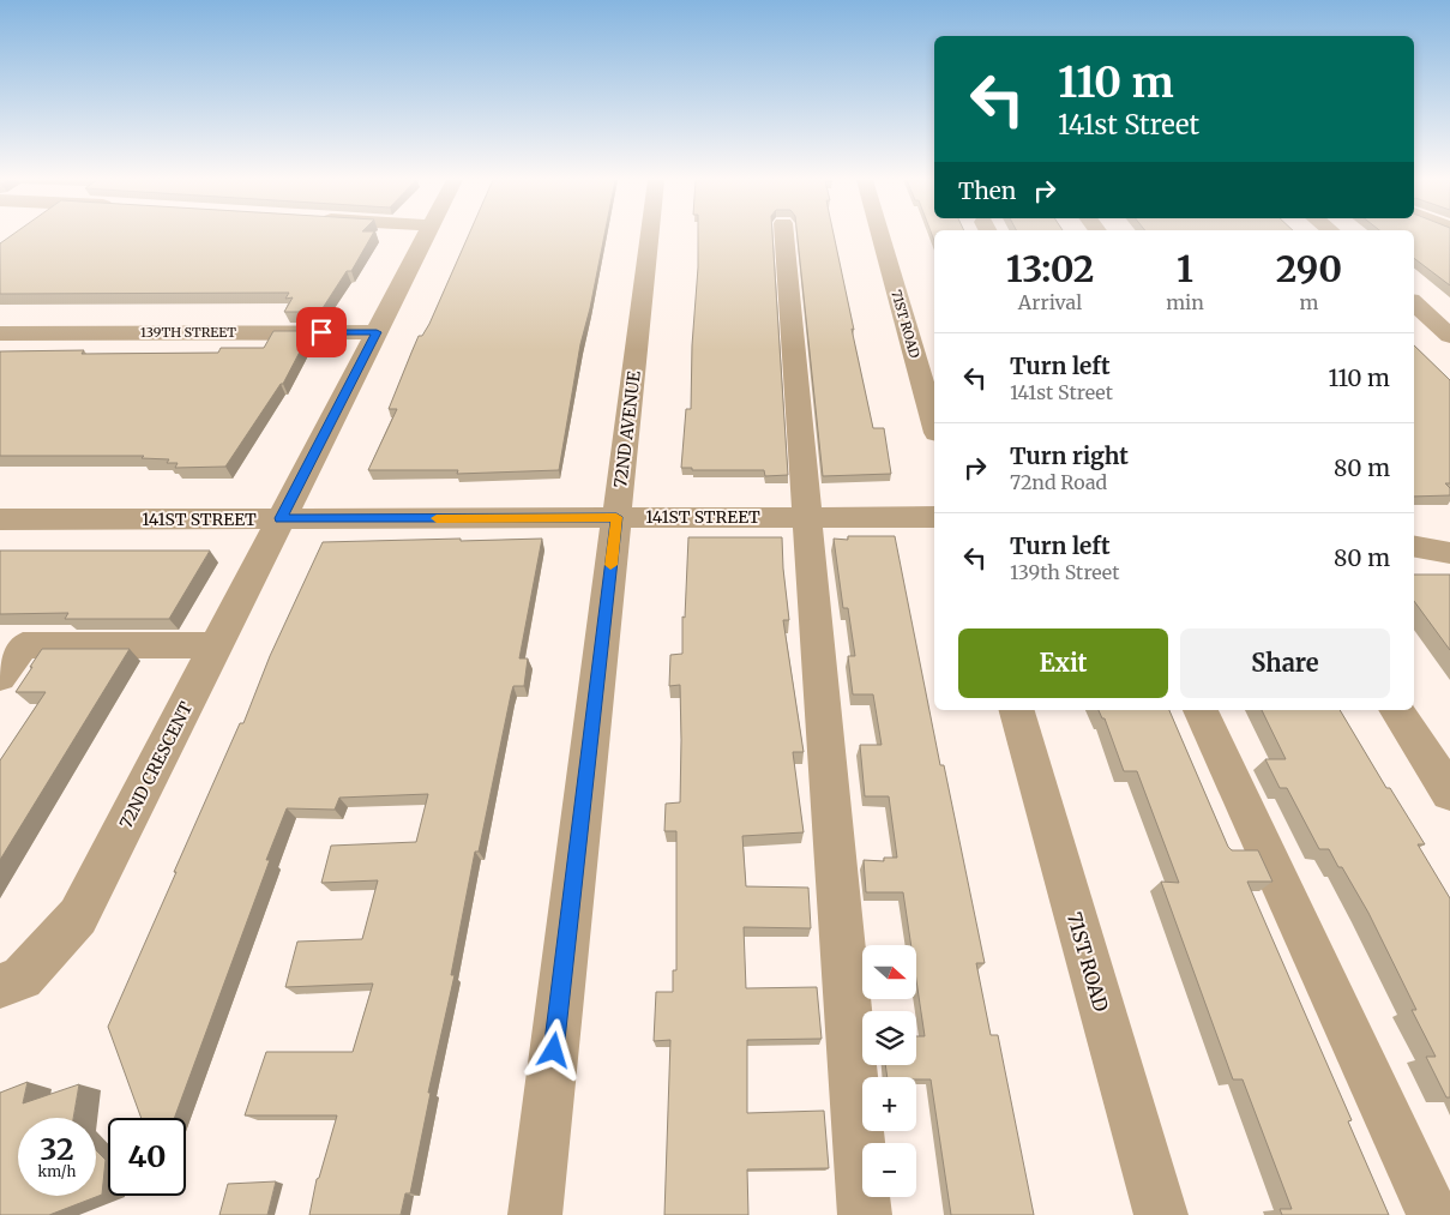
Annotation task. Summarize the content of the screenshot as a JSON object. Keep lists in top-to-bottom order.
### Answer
{
  "streets": {
    "street": [
      "71ST ROAD",
      "139TH STREET",
      "72ND AVENUE",
      "141ST STREET",
      "72ND CRESCENT"
    ]
  },
  "crossings": [
    ["139TH STREET", "72ND CRESCENT"],
    ["72ND AVENUE", "141ST STREET"],
    ["141ST STREET", "72ND CRESCENT"]
  ],
  "north": "right",
  "page": {
    "turn": ["110 m", "141st Street"],
    "then": "Then",
    "eta": [
      "13:02",
      "Arrival",
      "1",
      "min",
      "290",
      "m"
    ],
    "list": [
      {
        "name": "Turn left",
        "note": "141st Street",
        "value": "110 m"
      },
      {
        "name": "Turn right",
        "note": "72nd Road",
        "value": "80 m"
      },
      {
        "name": "Turn left",
        "note": "139th Street",
        "value": "80 m"
      }
    ],
    "buttons": ["Exit", "Share"],
    "map_buttons": ["+", "−"],
    "speed": "32 km/h",
    "limit": "40"
  }
}
